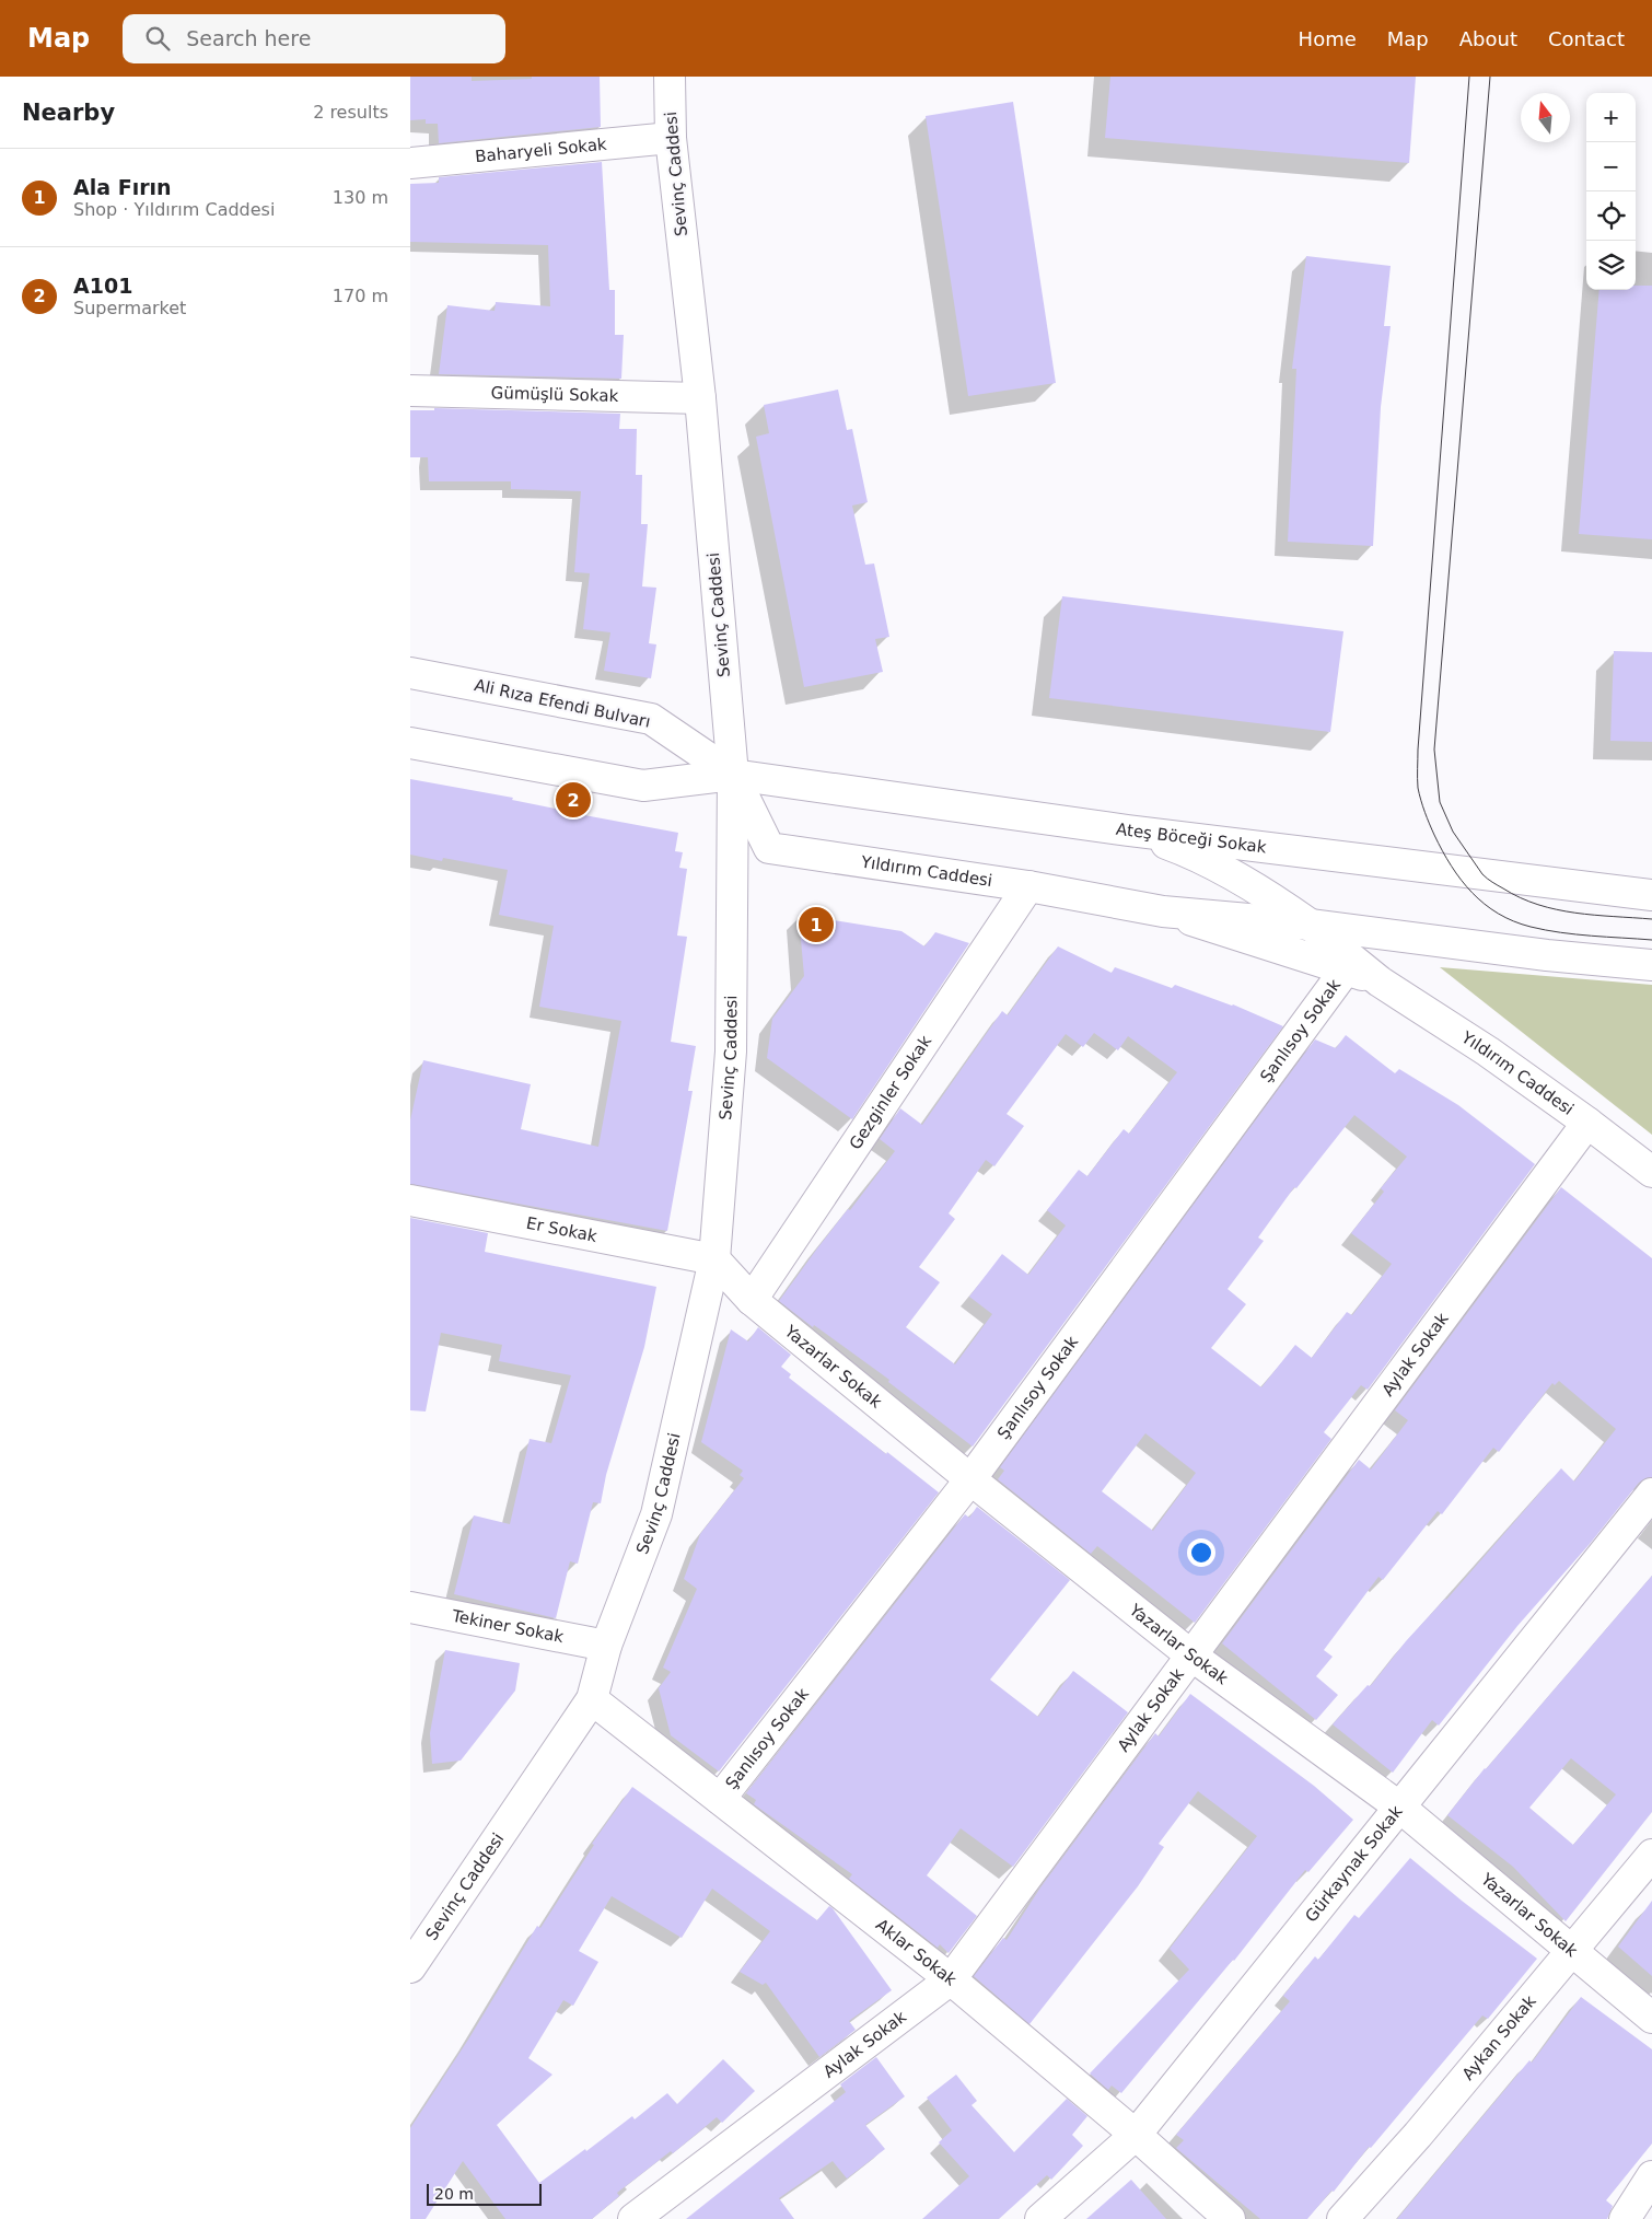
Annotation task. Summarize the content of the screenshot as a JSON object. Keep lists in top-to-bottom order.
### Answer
{
  "streets": {
    "street": [
      "Baharyeli Sokak",
      "Sevinç Caddesi",
      "Gümüşlü Sokak",
      "Ali Rıza Efendi Bulvarı",
      "Ateş Böceği Sokak",
      "Yıldırım Caddesi",
      "Şanlısoy Sokak",
      "Gezginler Sokak",
      "Er Sokak",
      "Aylak Sokak",
      "Yazarlar Sokak",
      "Tekiner Sokak",
      "Gürkaynak Sokak",
      "Aklar Sokak",
      "Aykan Sokak"
    ]
  },
  "crossings": [
    ["Baharyeli Sokak", "Sevinç Caddesi"],
    ["Sevinç Caddesi", "Gümüşlü Sokak"],
    ["Sevinç Caddesi", "Ali Rıza Efendi Bulvarı"],
    ["Sevinç Caddesi", "Ateş Böceği Sokak"],
    ["Sevinç Caddesi", "Yıldırım Caddesi"],
    ["Sevinç Caddesi", "Er Sokak"],
    ["Sevinç Caddesi", "Yazarlar Sokak"],
    ["Sevinç Caddesi", "Tekiner Sokak"],
    ["Sevinç Caddesi", "Aklar Sokak"],
    ["Ali Rıza Efendi Bulvarı", "Ateş Böceği Sokak"],
    ["Ali Rıza Efendi Bulvarı", "Yıldırım Caddesi"],
    ["Ateş Böceği Sokak", "Yıldırım Caddesi"],
    ["Yıldırım Caddesi", "Gezginler Sokak"],
    ["Yıldırım Caddesi", "Aylak Sokak"],
    ["Şanlısoy Sokak", "Yazarlar Sokak"],
    ["Şanlısoy Sokak", "Aklar Sokak"],
    ["Gezginler Sokak", "Yazarlar Sokak"],
    ["Er Sokak", "Yazarlar Sokak"],
    ["Aylak Sokak", "Yazarlar Sokak"],
    ["Aylak Sokak", "Aklar Sokak"],
    ["Yazarlar Sokak", "Gürkaynak Sokak"],
    ["Yazarlar Sokak", "Aykan Sokak"],
    ["Gürkaynak Sokak", "Aklar Sokak"]
  ],
  "scale_bar": "20 m",
  "north": "top",
  "page": {
    "header": "Map",
    "search": "Search here",
    "nav": [
      "Home",
      "Map",
      "About",
      "Contact"
    ],
    "heading": ["Nearby", "2 results"],
    "map_buttons": ["+", "−"],
    "list": [
      {
        "mark": "1",
        "name": "Ala Fırın",
        "note": "Shop · Yıldırım Caddesi",
        "value": "130 m"
      },
      {
        "mark": "2",
        "name": "A101",
        "note": "Supermarket",
        "value": "170 m"
      }
    ],
    "pins": ["2", "1"],
    "scale": "20 m"
  }
}
